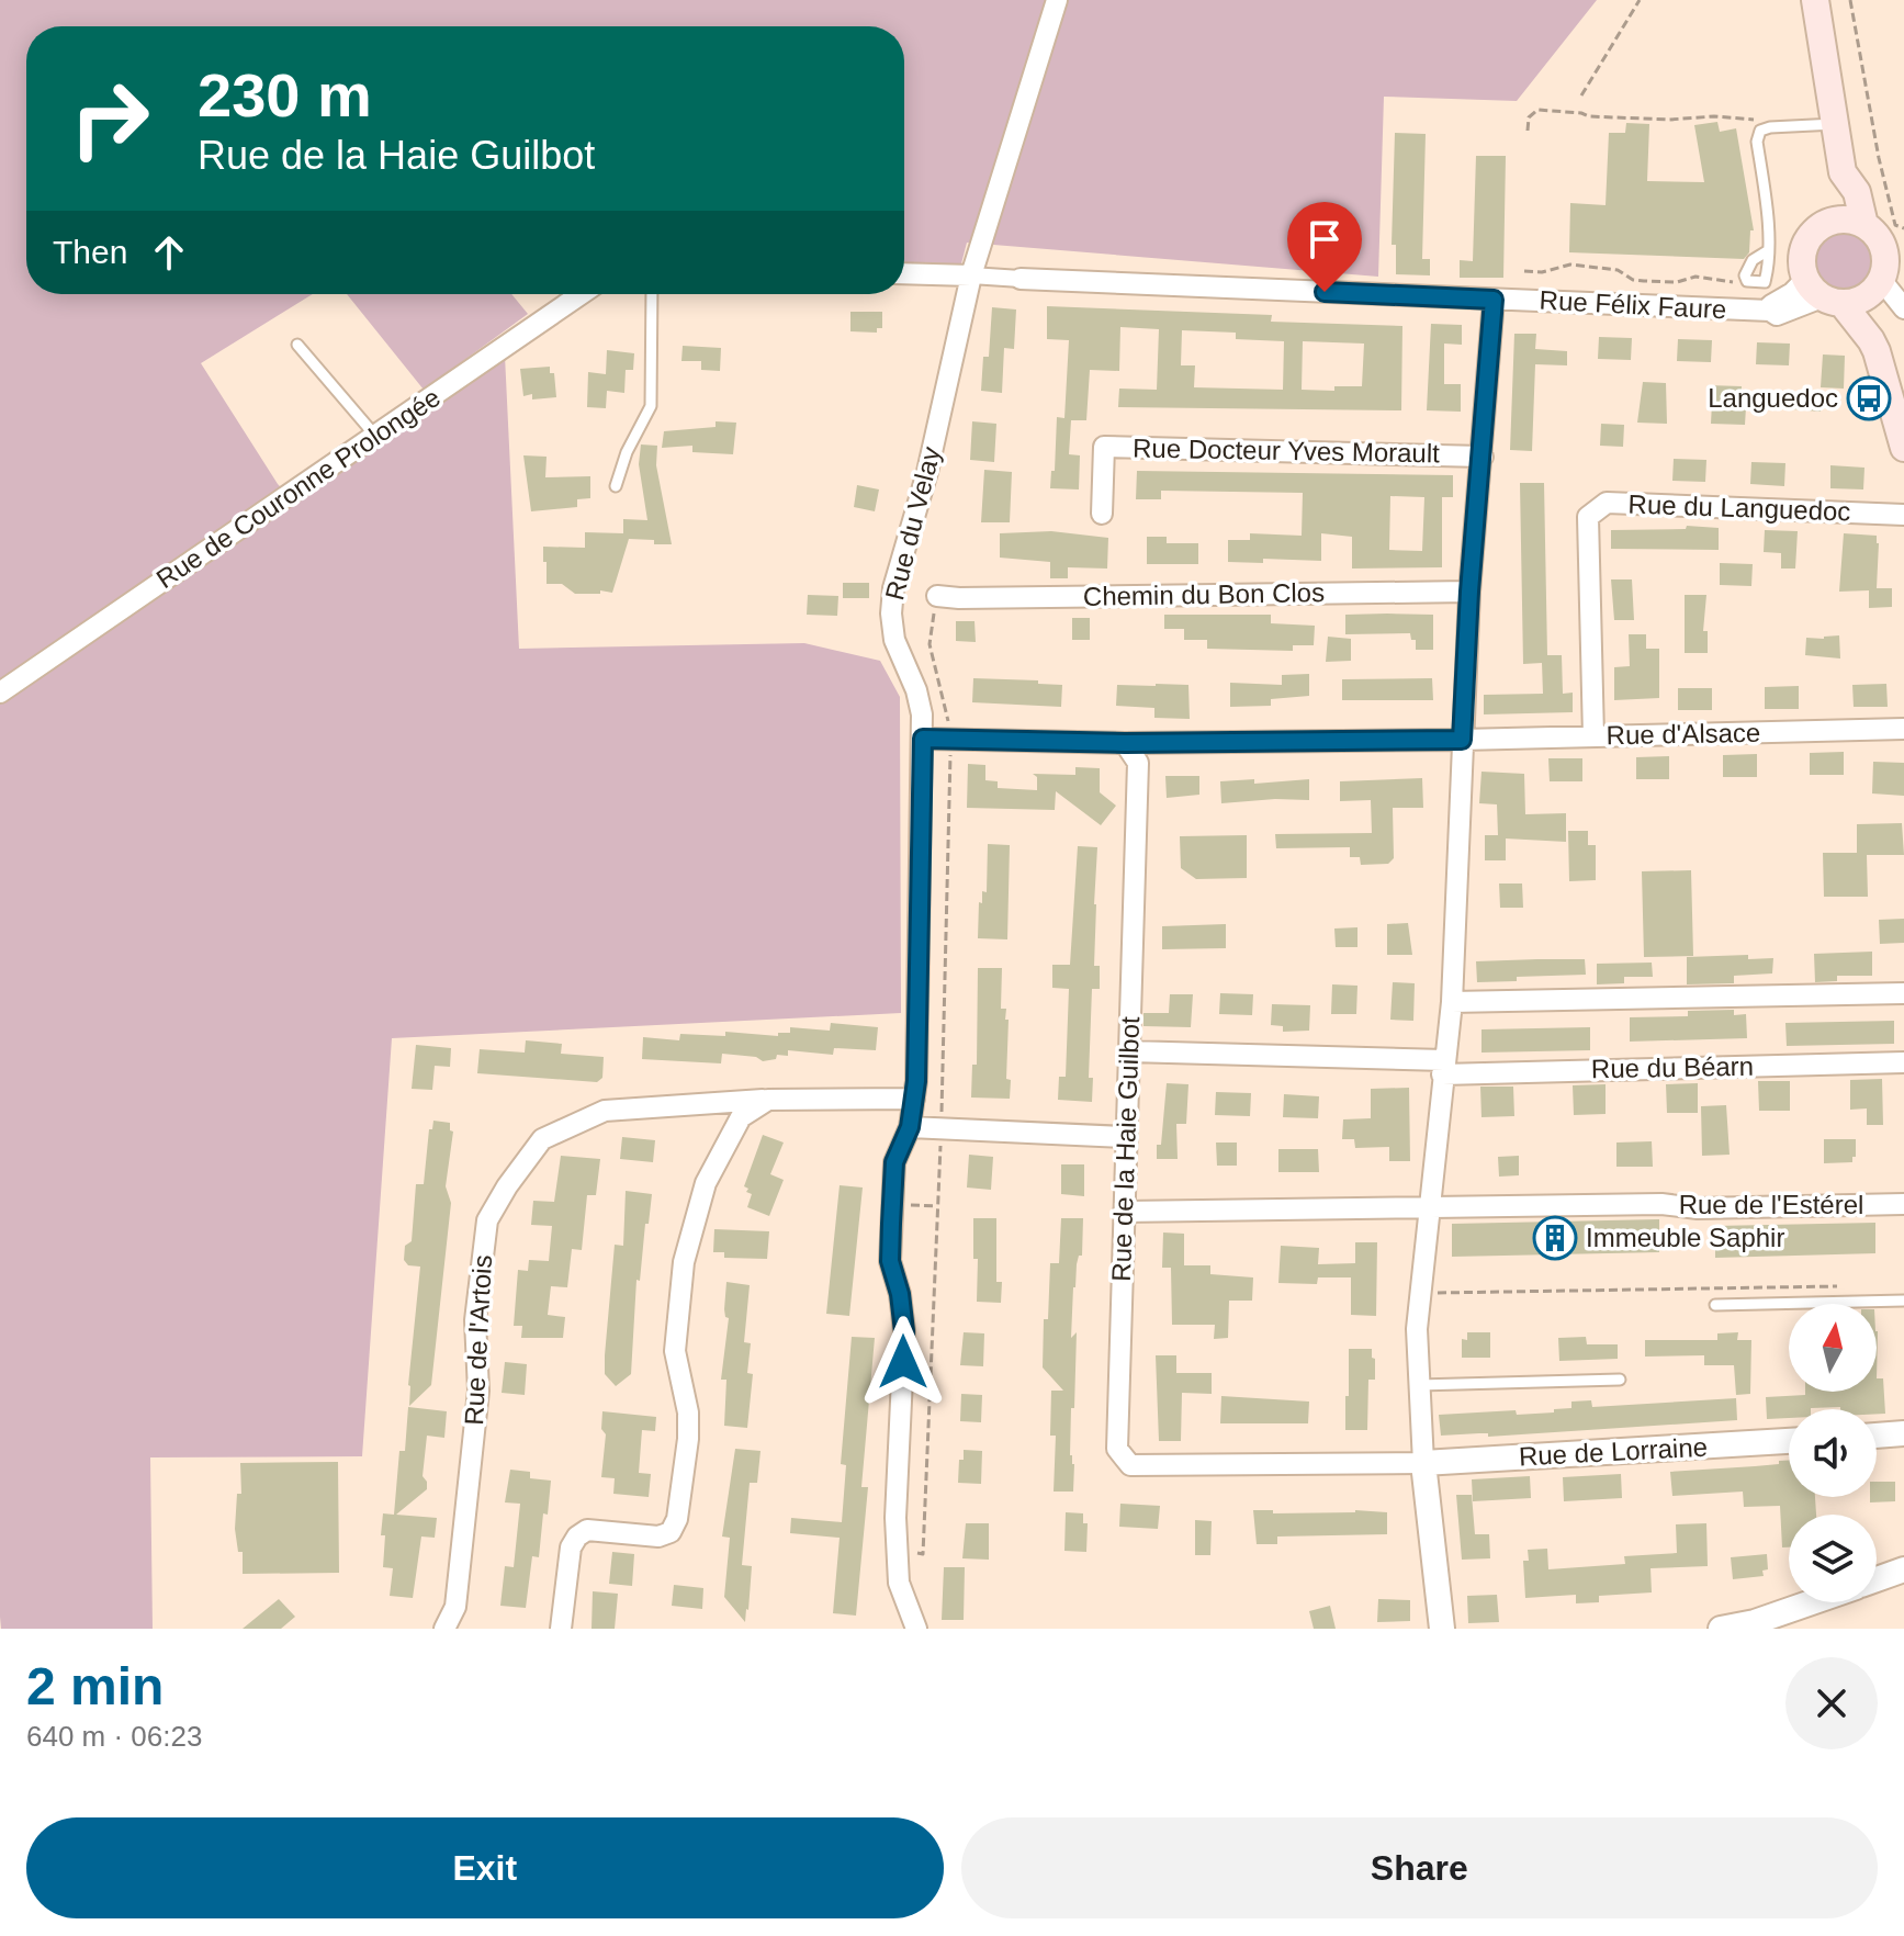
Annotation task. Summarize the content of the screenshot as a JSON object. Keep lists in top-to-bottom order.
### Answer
{
  "streets": {
    "street": [
      "Rue Félix Faure",
      "Rue Docteur Yves Morault",
      "Rue de Couronne Prolongée",
      "Rue du Languedoc",
      "Rue du Velay",
      "Chemin du Bon Clos",
      "Rue d'Alsace",
      "Rue du Béarn",
      "Rue de la Haie Guilbot",
      "Rue de l'Estérel",
      "Rue de l'Artois",
      "Rue de Lorraine"
    ]
  },
  "crossings": [
    ["Rue du Languedoc", "Rue d'Alsace"],
    ["Rue du Velay", "Rue de l'Artois"],
    ["Rue d'Alsace", "Rue de la Haie Guilbot"],
    ["Rue du Béarn", "Rue de la Haie Guilbot"],
    ["Rue de la Haie Guilbot", "Rue de l'Estérel"],
    ["Rue de la Haie Guilbot", "Rue de Lorraine"]
  ],
  "places": {
    "bus stop": ["Languedoc"],
    "building": ["Immeuble Saphir"]
  },
  "north": "top",
  "page": {
    "turn": ["230 m", "Rue de la Haie Guilbot"],
    "then": "Then",
    "heading": ["2 min", "640 m · 06:23"],
    "buttons": ["Exit", "Share"]
  }
}
